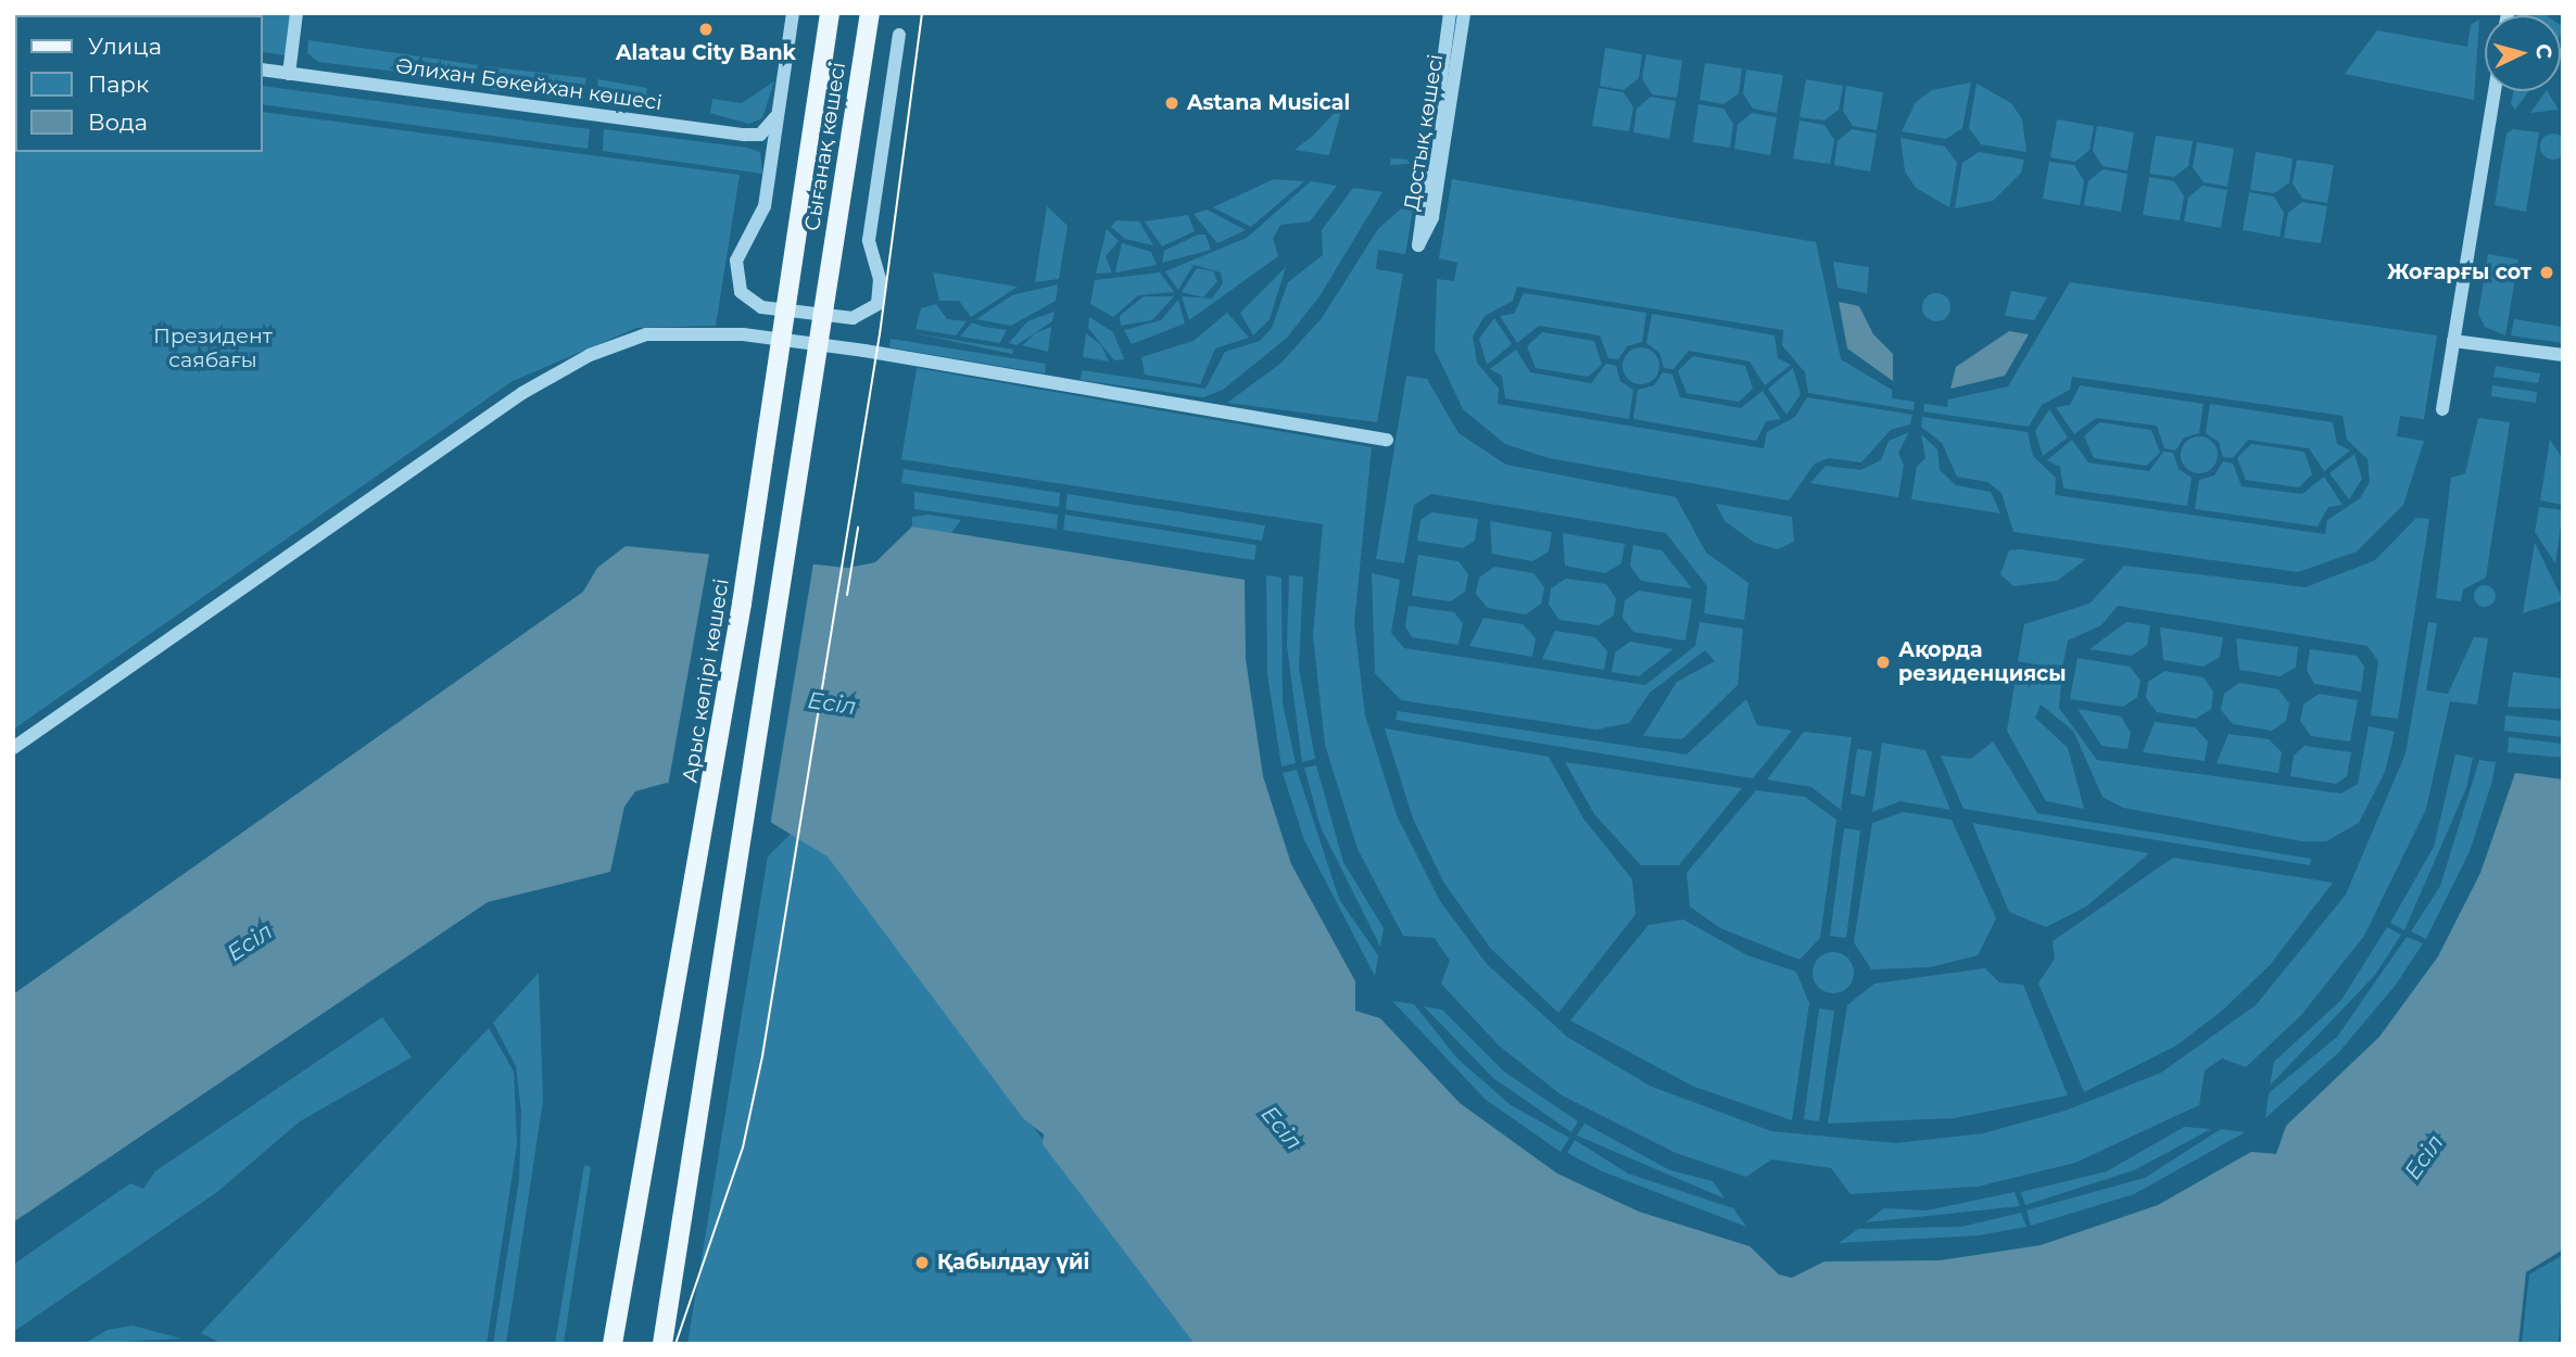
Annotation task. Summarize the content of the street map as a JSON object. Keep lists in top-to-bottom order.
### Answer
{
  "streets": {
    "main road": ["Сығанақ көшесі", "Арыс көпірі көшесі"],
    "street": ["Әлихан Бөкейхан көшесі", "Достық көшесі"]
  },
  "crossings": [
    ["Сығанақ көшесі", "Арыс көпірі көшесі"]
  ],
  "water": ["Есіл"],
  "parks": ["Президент саябағы"],
  "places": [
    "Alatau City Bank",
    "Astana Musical",
    "Жоғарғы сот",
    "Ақорда резиденциясы",
    "Қабылдау үйі"
  ],
  "legend": ["Улица", "Парк", "Вода"],
  "north": "right"
}
